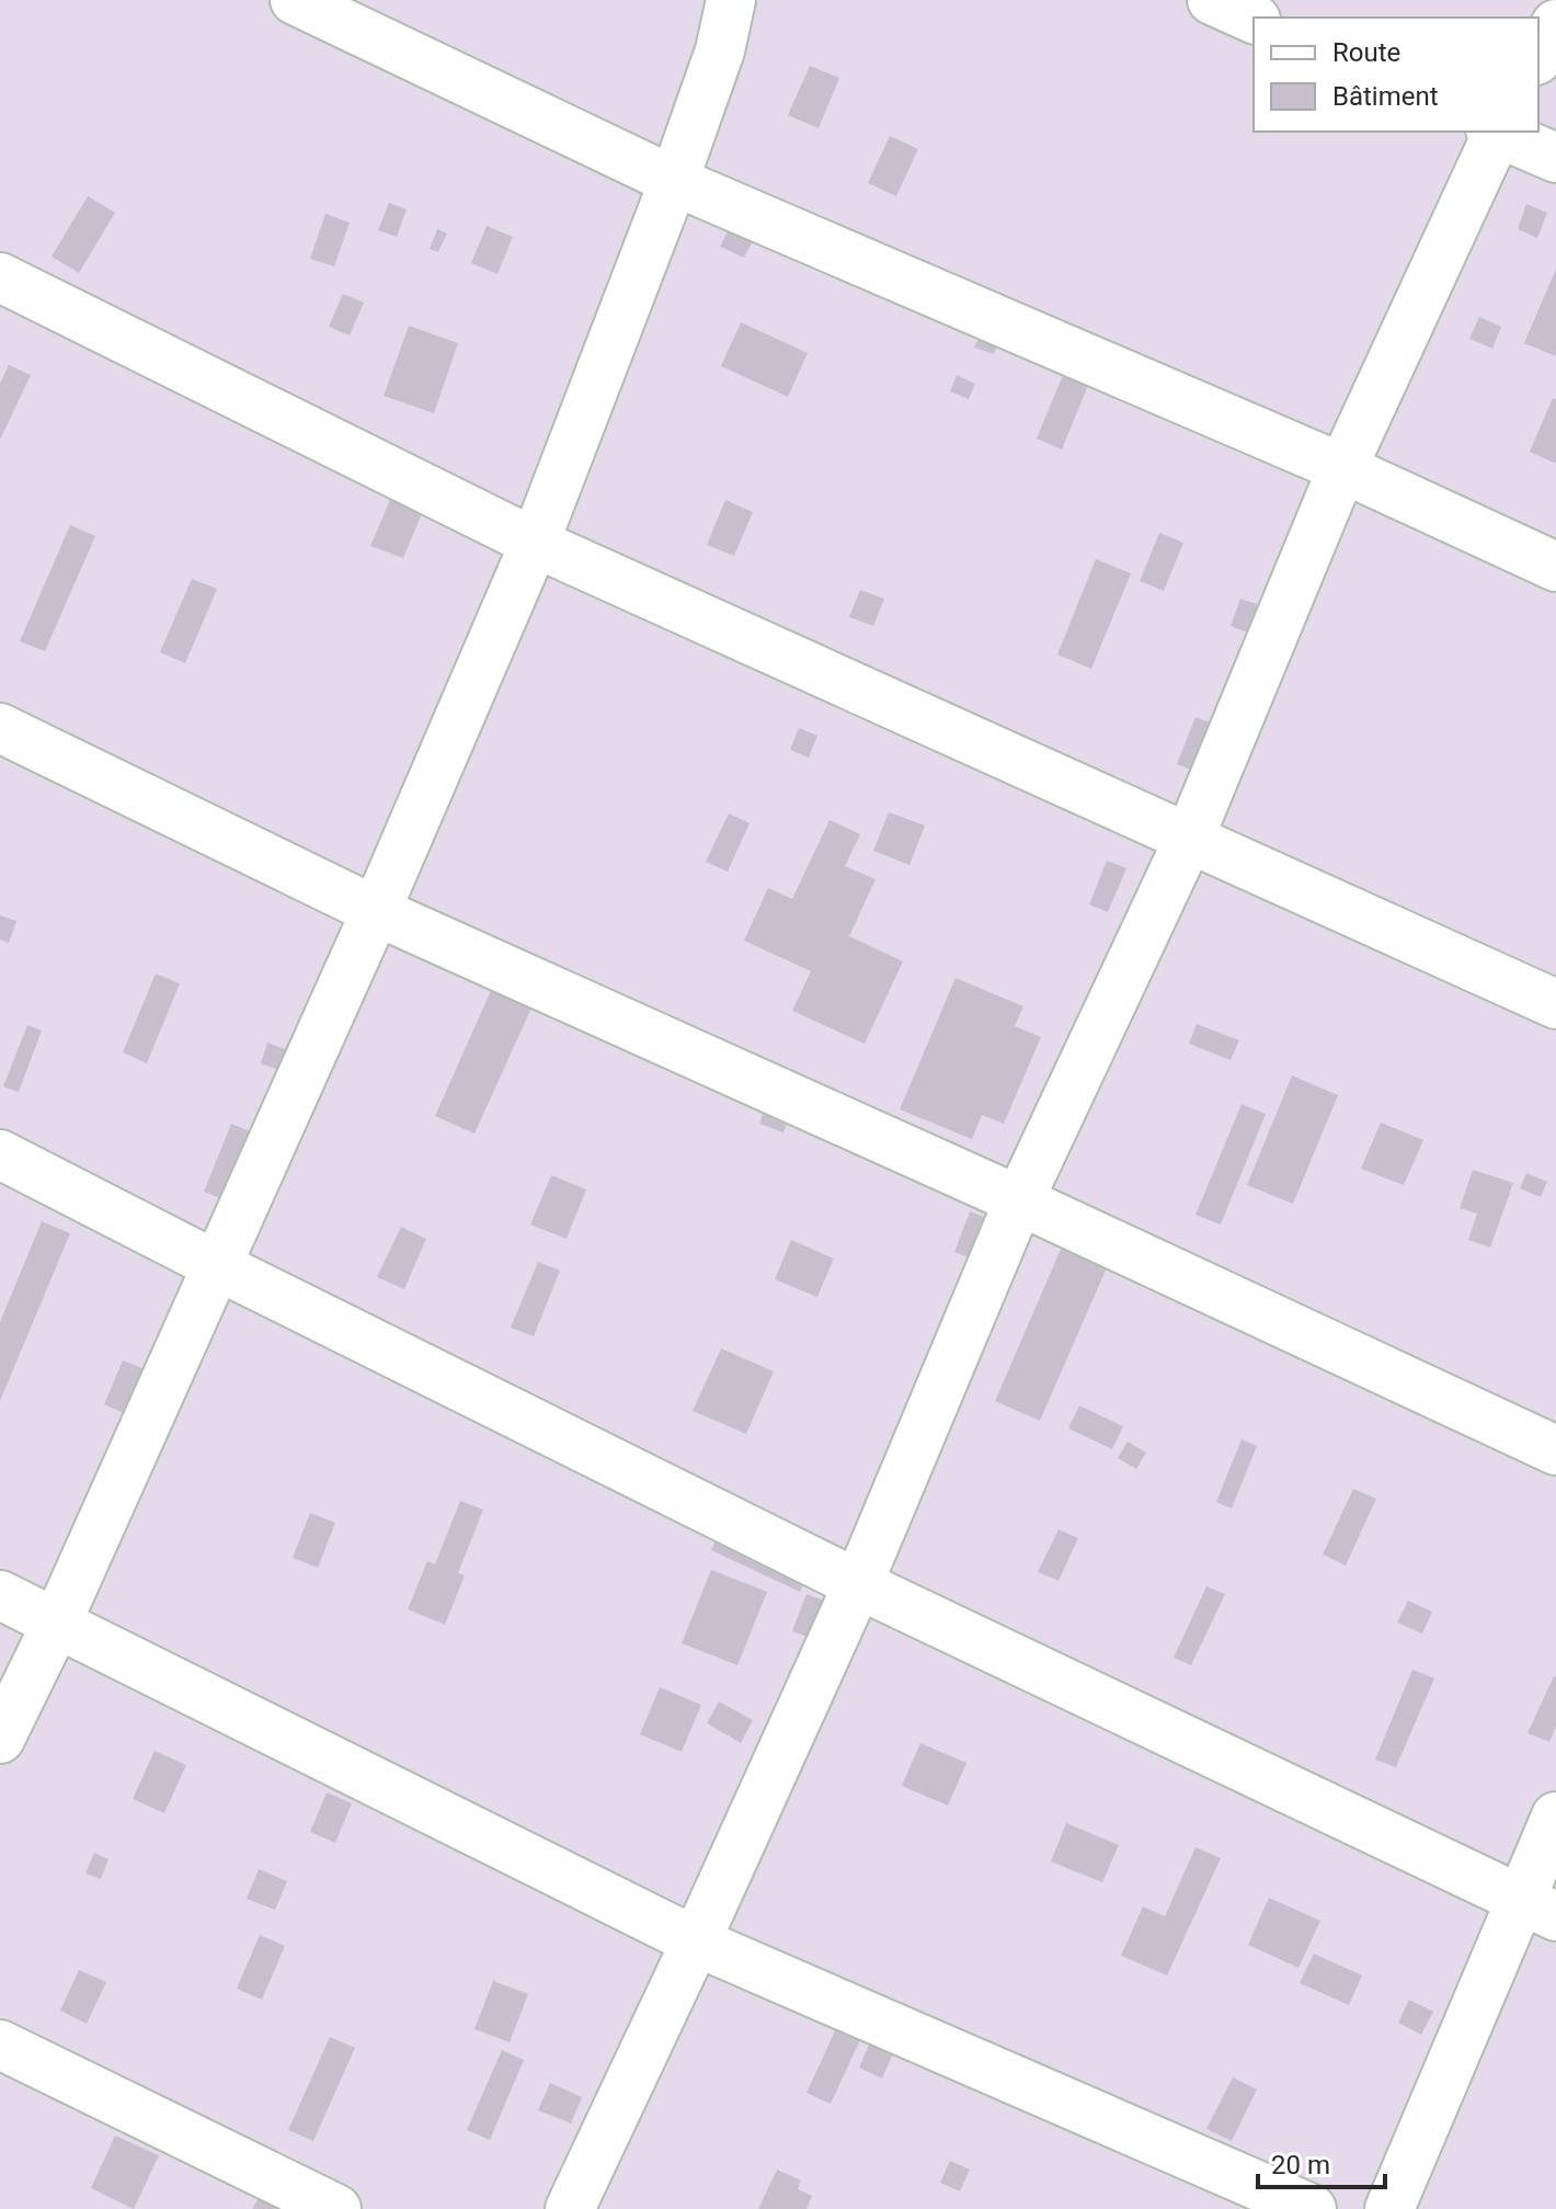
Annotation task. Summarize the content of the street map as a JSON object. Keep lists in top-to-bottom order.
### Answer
{
  "legend": ["Route", "Bâtiment"],
  "scale_bar": "20 m"
}
